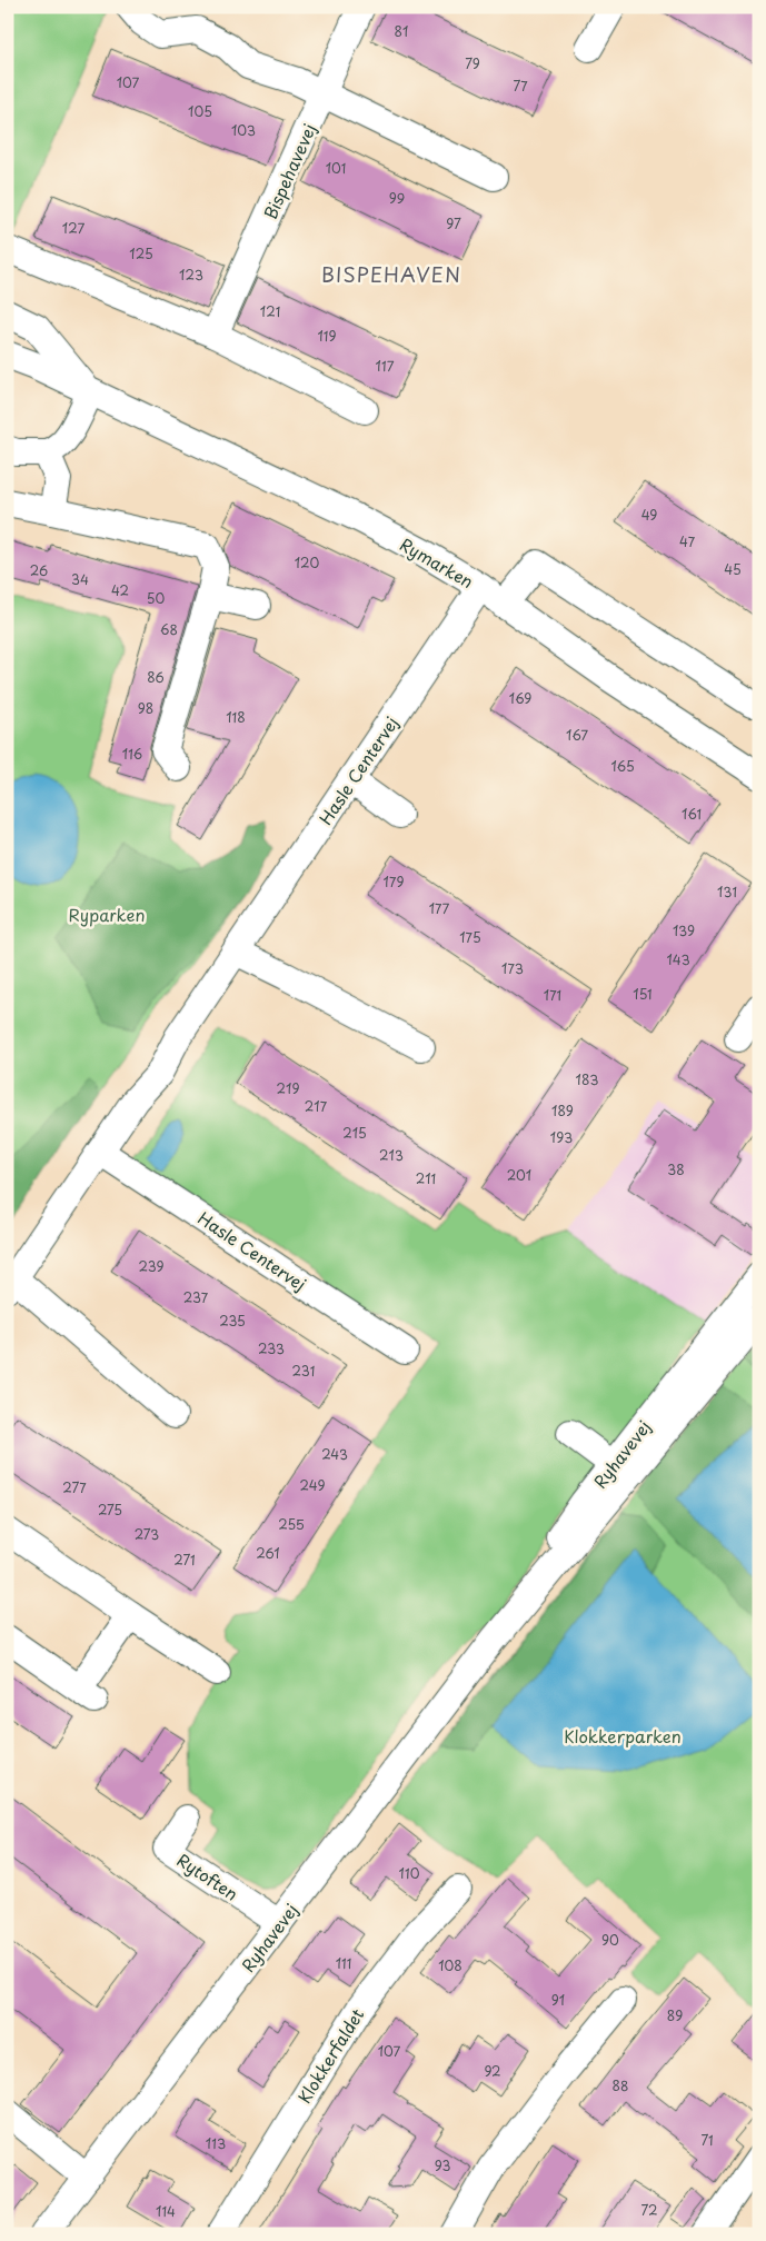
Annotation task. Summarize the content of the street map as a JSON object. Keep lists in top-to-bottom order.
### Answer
{
  "streets": {
    "street": [
      "Bispehavevej",
      "Rymarken",
      "Hasle Centervej",
      "Ryhavevej",
      "Rytoften",
      "Klokkerfaldet"
    ]
  },
  "crossings": [
    ["Rymarken", "Hasle Centervej"],
    ["Ryhavevej", "Rytoften"]
  ],
  "districts": ["BISPEHAVEN"],
  "parks": ["Ryparken", "Klokkerparken"],
  "house_numbers": [
    "81",
    "79",
    "107",
    "77",
    "105",
    "103",
    "101",
    "99",
    "97",
    "127",
    "125",
    "123",
    "121",
    "119",
    "117",
    "49",
    "47",
    "120",
    "45",
    "26",
    "34",
    "42",
    "50",
    "68",
    "86",
    "169",
    "98",
    "118",
    "167",
    "116",
    "165",
    "161",
    "179",
    "131",
    "177",
    "139",
    "175",
    "143",
    "173",
    "151",
    "171",
    "183",
    "219",
    "217",
    "189",
    "215",
    "193",
    "213",
    "38",
    "201",
    "211",
    "239",
    "237",
    "235",
    "233",
    "231",
    "243",
    "249",
    "277",
    "275",
    "255",
    "273",
    "261",
    "271",
    "110",
    "90",
    "111",
    "108",
    "91",
    "89",
    "107",
    "92",
    "88",
    "71",
    "113",
    "93",
    "72",
    "114"
  ]
}
